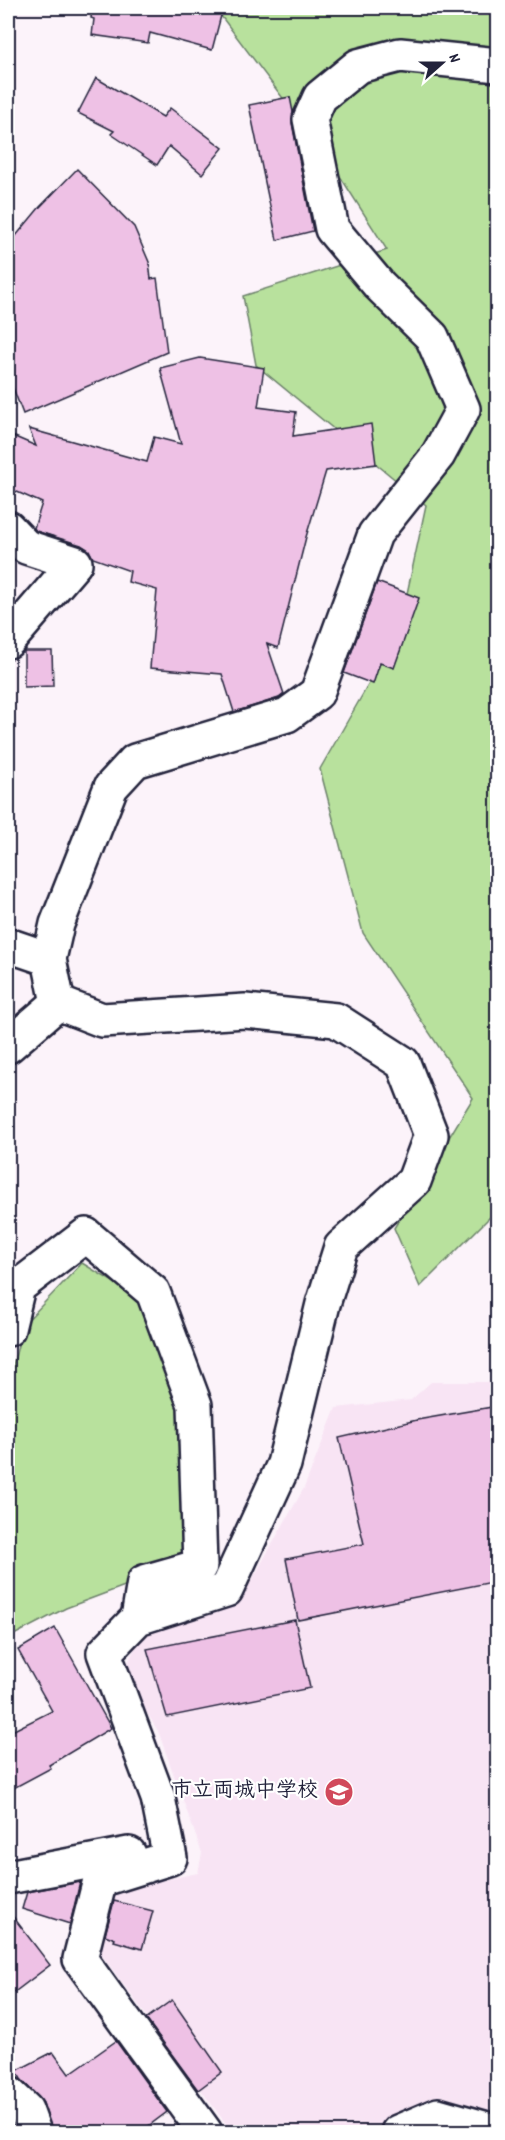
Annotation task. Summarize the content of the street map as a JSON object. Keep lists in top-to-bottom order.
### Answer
{
  "places": {
    "school or university": ["市立両城中学校"]
  },
  "north": "right"
}
